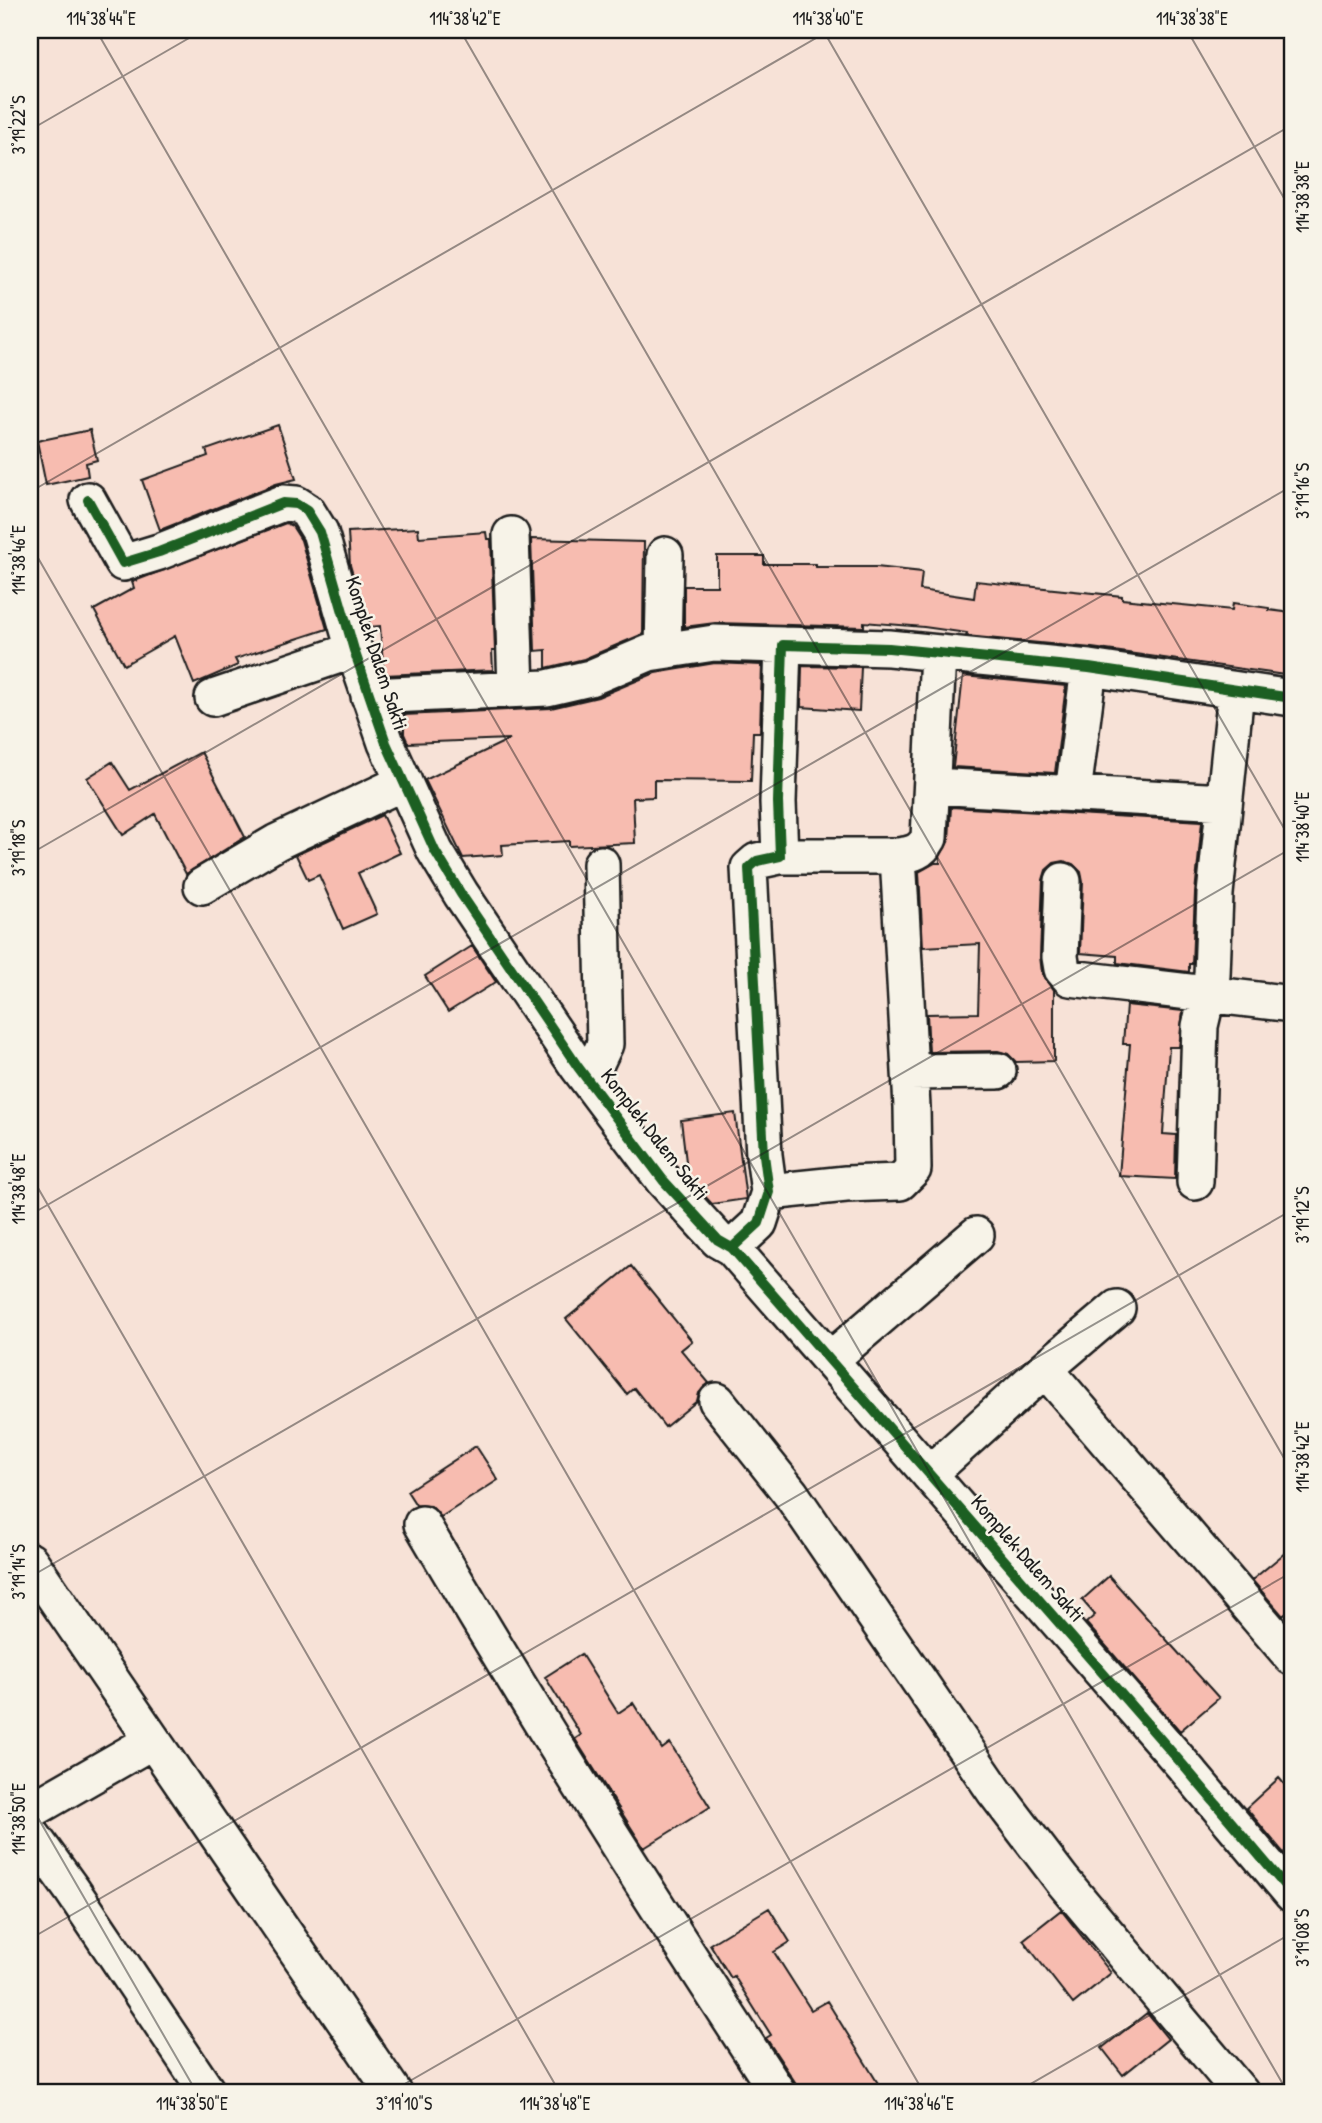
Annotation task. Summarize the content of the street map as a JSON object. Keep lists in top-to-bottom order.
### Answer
{
  "streets": {
    "street": ["Komplek Dalem Sakti"]
  },
  "coordinates": [
    "114°38'44\"E",
    "114°38'42\"E",
    "114°38'40\"E",
    "114°38'38\"E",
    "3°19'22\"S",
    "3°19'16\"S",
    "114°38'46\"E",
    "3°19'18\"S",
    "114°38'48\"E",
    "3°19'12\"S",
    "3°19'14\"S",
    "114°38'50\"E",
    "3°19'08\"S",
    "3°19'10\"S"
  ]
}
